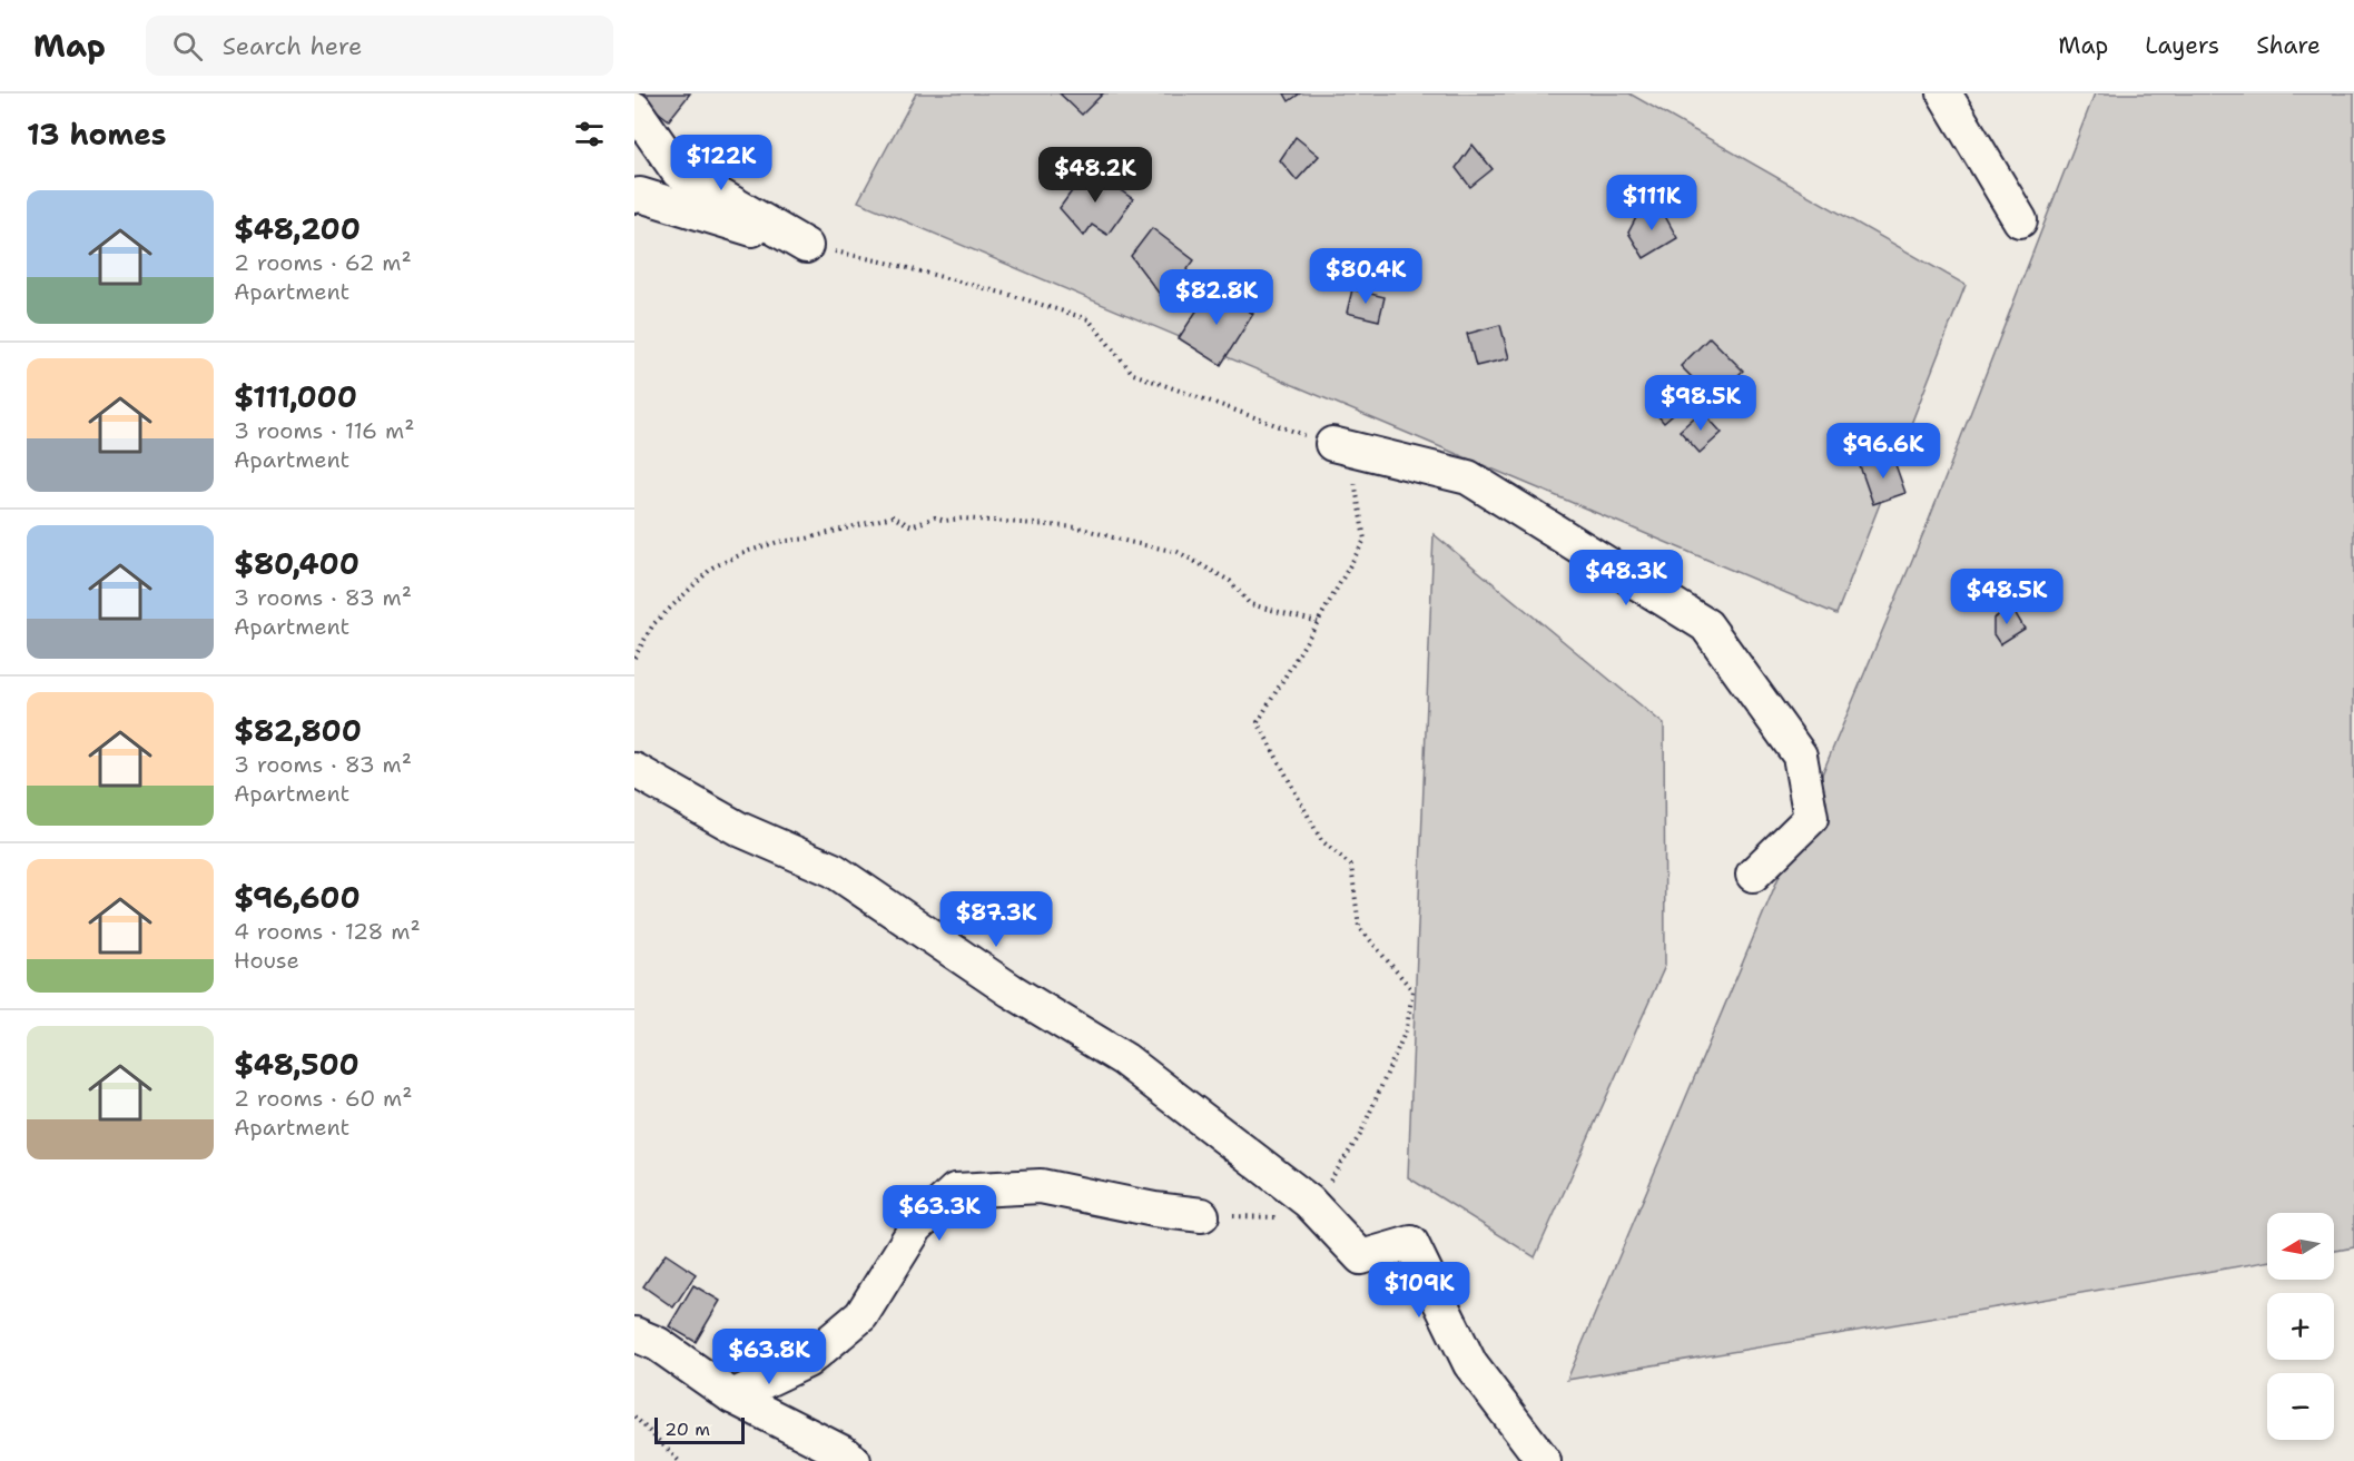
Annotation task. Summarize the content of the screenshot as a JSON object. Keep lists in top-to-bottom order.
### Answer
{
  "scale_bar": "20 m",
  "north": "left",
  "page": {
    "header": "Map",
    "search": "Search here",
    "nav": ["Map", "Layers", "Share"],
    "heading": "13 homes",
    "price": [
      "$122K",
      "$48.2K",
      "$111K",
      "$80.4K",
      "$82.8K",
      "$98.5K",
      "$96.6K",
      "$48.3K",
      "$48.5K",
      "$87.3K",
      "$63.3K",
      "$109K",
      "$63.8K"
    ],
    "list": [
      {
        "name": "$48,200",
        "note": "2 rooms · 62 m² · Apartment"
      },
      {
        "name": "$111,000",
        "note": "3 rooms · 116 m² · Apartment"
      },
      {
        "name": "$80,400",
        "note": "3 rooms · 83 m² · Apartment"
      },
      {
        "name": "$82,800",
        "note": "3 rooms · 83 m² · Apartment"
      },
      {
        "name": "$96,600",
        "note": "4 rooms · 128 m² · House"
      },
      {
        "name": "$48,500",
        "note": "2 rooms · 60 m² · Apartment"
      }
    ],
    "map_buttons": ["+", "−"],
    "scale": "20 m"
  }
}
